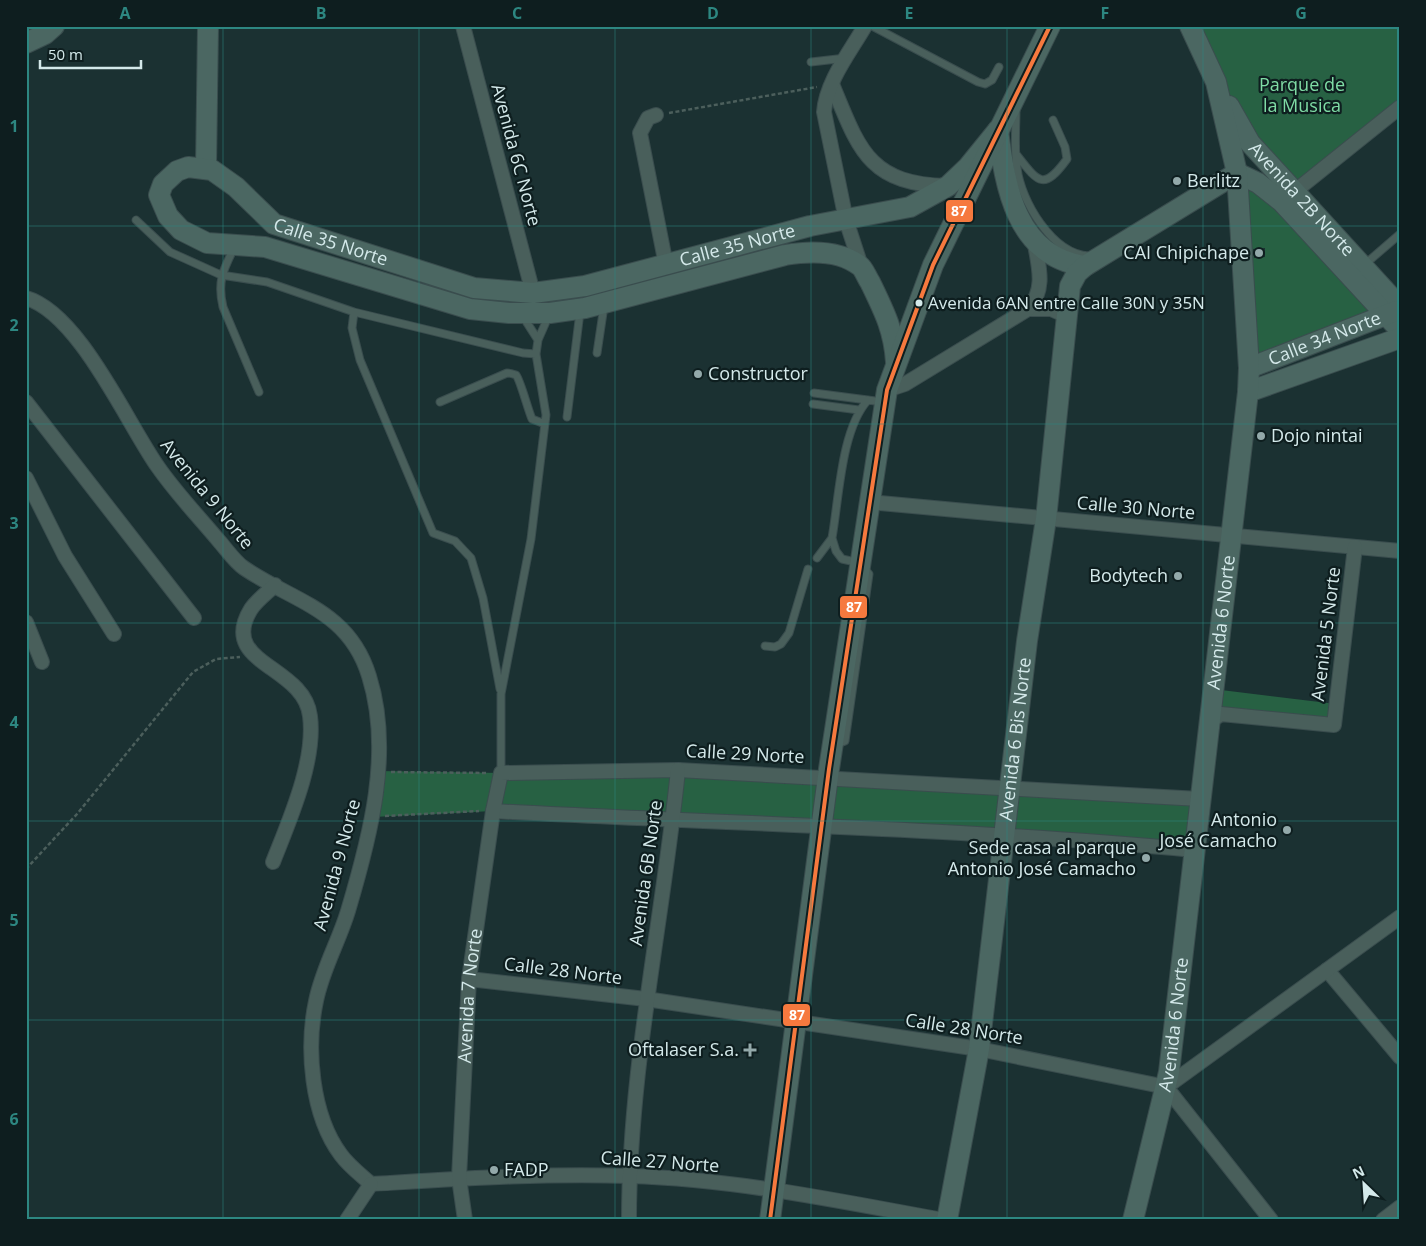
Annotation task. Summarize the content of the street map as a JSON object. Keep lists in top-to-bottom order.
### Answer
{
  "streets": {
    "street": [
      "Avenida 6C Norte",
      "Avenida 2B Norte",
      "Calle 35 Norte",
      "Calle 34 Norte",
      "Avenida 9 Norte",
      "Calle 30 Norte",
      "Avenida 6 Norte",
      "Avenida 5 Norte",
      "Avenida 6 Bis Norte",
      "Calle 29 Norte",
      "Avenida 6B Norte",
      "Calle 28 Norte",
      "Avenida 7 Norte",
      "Calle 27 Norte"
    ]
  },
  "crossings": [
    ["Avenida 6C Norte", "Calle 35 Norte"],
    ["Avenida 2B Norte", "Calle 34 Norte"],
    ["Avenida 2B Norte", "Avenida 6 Norte"],
    ["Calle 34 Norte", "Avenida 6 Norte"],
    ["Avenida 9 Norte", "Calle 27 Norte"],
    ["Calle 30 Norte", "Avenida 6 Norte"],
    ["Calle 30 Norte", "Avenida 5 Norte"],
    ["Calle 30 Norte", "Avenida 6 Bis Norte"],
    ["Avenida 6 Norte", "Avenida 5 Norte"],
    ["Avenida 6 Norte", "Calle 29 Norte"],
    ["Avenida 6 Norte", "Calle 28 Norte"],
    ["Avenida 6 Bis Norte", "Calle 29 Norte"],
    ["Avenida 6 Bis Norte", "Calle 28 Norte"],
    ["Avenida 6 Bis Norte", "Calle 27 Norte"],
    ["Calle 29 Norte", "Avenida 6B Norte"],
    ["Calle 29 Norte", "Avenida 7 Norte"],
    ["Avenida 6B Norte", "Calle 28 Norte"],
    ["Avenida 6B Norte", "Calle 27 Norte"],
    ["Calle 28 Norte", "Avenida 7 Norte"],
    ["Avenida 7 Norte", "Calle 27 Norte"]
  ],
  "parks": ["Parque de la Musica"],
  "places": {
    "other": [
      "Berlitz",
      "CAI Chipichape",
      "Avenida 6AN entre Calle 30N y 35N",
      "Constructor",
      "Dojo nintai",
      "Bodytech",
      "Antonio José Camacho",
      "Sede casa al parque Antonio José Camacho",
      "FADP"
    ],
    "health": ["Oftalaser S.a."]
  },
  "lines": ["transit line 87"],
  "scale_bar": "50 m",
  "north": "top left",
  "grid": {
    "columns": [
      "A",
      "B",
      "C",
      "D",
      "E",
      "F",
      "G"
    ],
    "rows": [
      "1",
      "2",
      "3",
      "4",
      "5",
      "6"
    ]
  }
}
